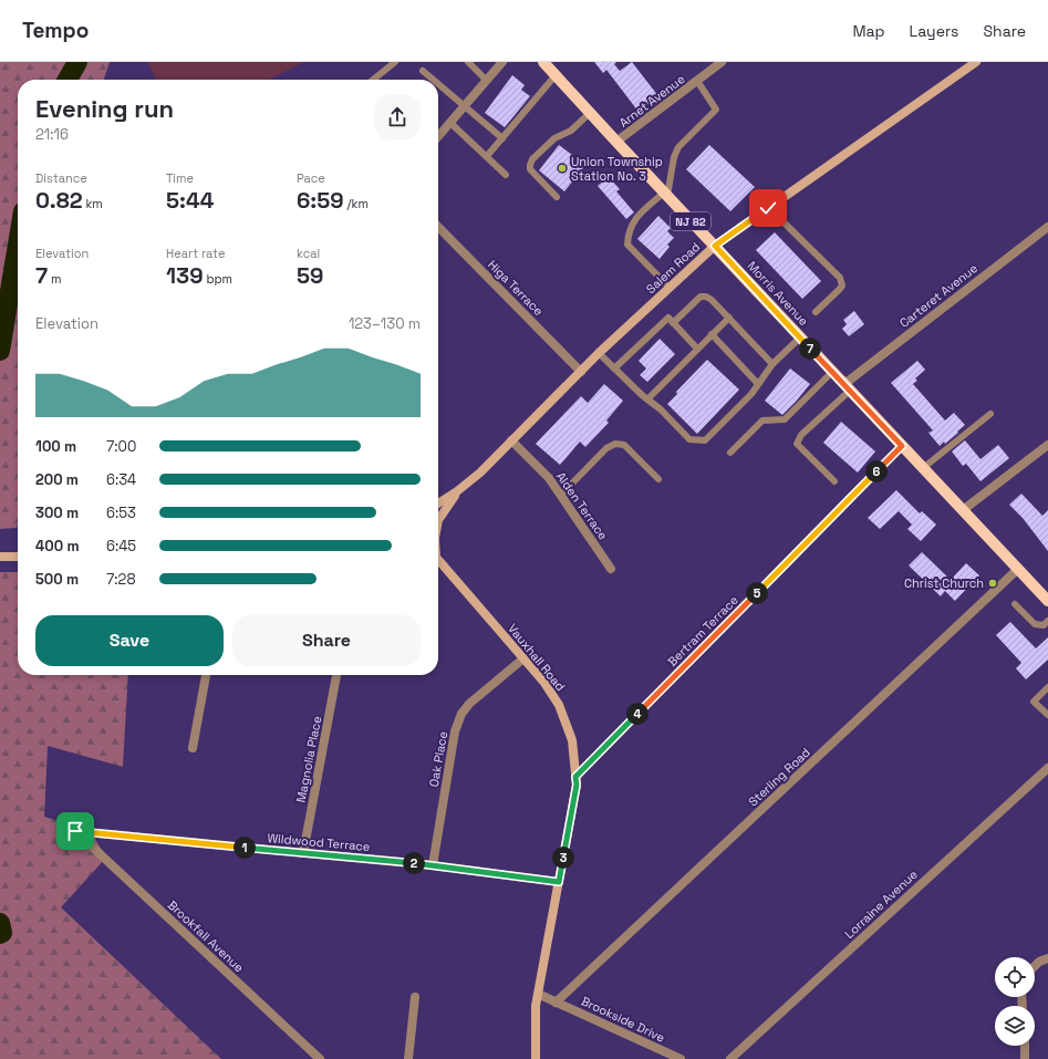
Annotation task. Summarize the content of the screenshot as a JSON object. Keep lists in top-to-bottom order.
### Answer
{
  "streets": {
    "main road": ["NJ 82", "Morris Avenue"],
    "street": [
      "Arnet Avenue",
      "Salem Road",
      "Higa Terrace",
      "Carteret Avenue",
      "Alden Terrace",
      "Bertram Terrace",
      "Vauxhall Road",
      "Magnolia Place",
      "Oak Place",
      "Sterling Road",
      "Wildwood Terrace",
      "Lorraine Avenue",
      "Brookfall Avenue",
      "Brookside Drive"
    ]
  },
  "crossings": [
    ["Arnet Avenue", "Morris Avenue"],
    ["Salem Road", "Higa Terrace"],
    ["Salem Road", "Morris Avenue"],
    ["Salem Road", "Alden Terrace"],
    ["Morris Avenue", "Carteret Avenue"],
    ["Morris Avenue", "Bertram Terrace"],
    ["Morris Avenue", "Sterling Road"],
    ["Bertram Terrace", "Vauxhall Road"],
    ["Vauxhall Road", "Oak Place"],
    ["Vauxhall Road", "Wildwood Terrace"],
    ["Vauxhall Road", "Brookside Drive"],
    ["Magnolia Place", "Wildwood Terrace"],
    ["Oak Place", "Wildwood Terrace"],
    ["Sterling Road", "Brookside Drive"],
    ["Wildwood Terrace", "Brookfall Avenue"]
  ],
  "places": ["Union Township Station No. 3", "Christ Church"],
  "page": {
    "header": "Tempo",
    "nav": ["Map", "Layers", "Share"],
    "heading": ["Evening run", "21:16"],
    "stats": [
      ["Distance", "0.82 km"],
      ["Time", "5:44"],
      ["Pace", "6:59 /km"],
      ["Elevation", "7 m"],
      ["Heart rate", "139 bpm"],
      ["kcal", "59"]
    ],
    "chart": ["Elevation", "123–130 m"],
    "pins": [
      "7",
      "6",
      "5",
      "4",
      "1",
      "3",
      "2"
    ],
    "list": [
      {
        "name": "100 m",
        "note": "7:00"
      },
      {
        "name": "200 m",
        "note": "6:34"
      },
      {
        "name": "300 m",
        "note": "6:53"
      },
      {
        "name": "400 m",
        "note": "6:45"
      },
      {
        "name": "500 m",
        "note": "7:28"
      }
    ],
    "buttons": ["Save", "Share"]
  }
}
